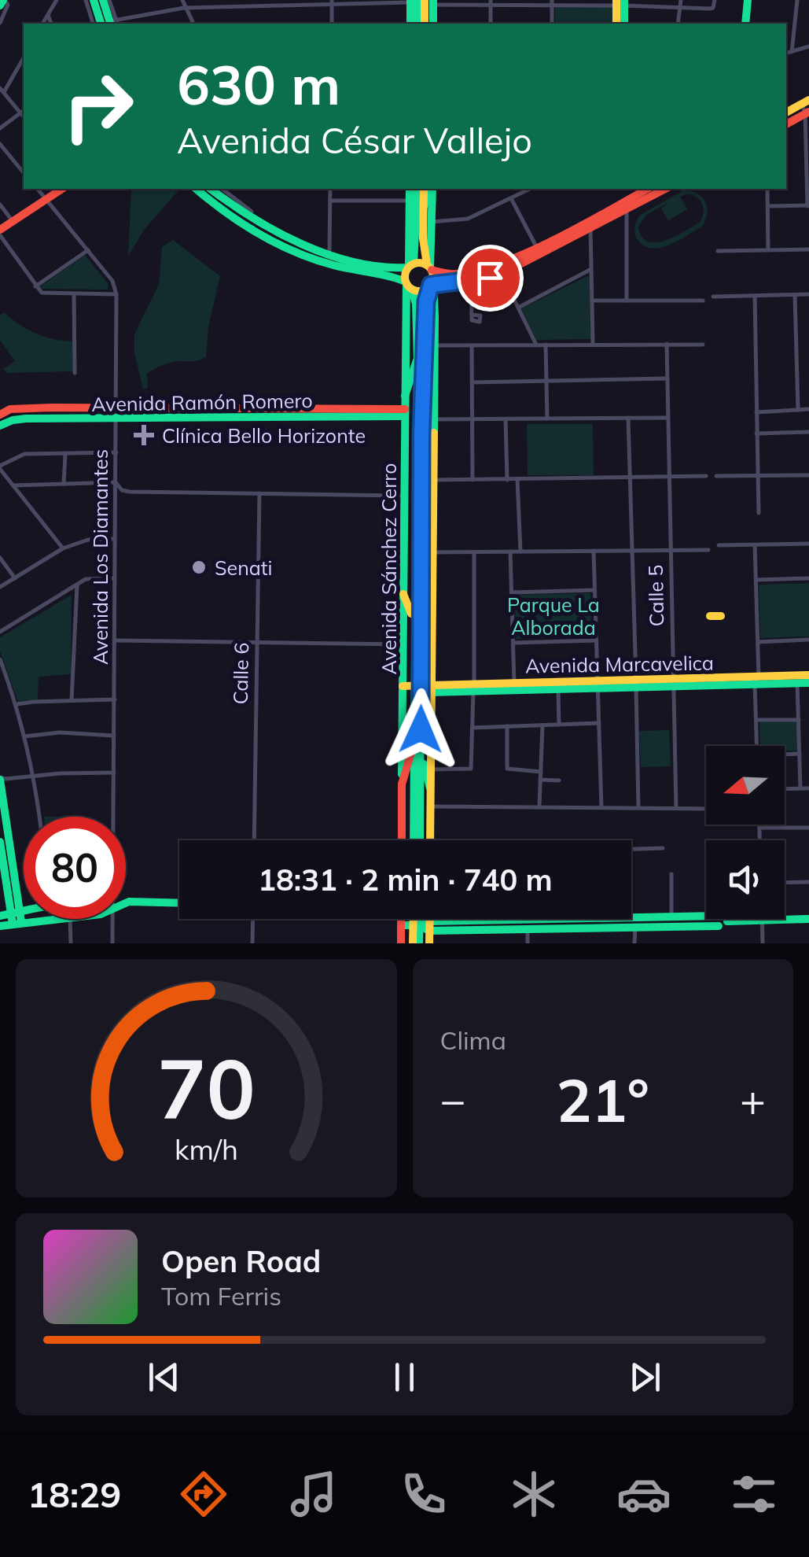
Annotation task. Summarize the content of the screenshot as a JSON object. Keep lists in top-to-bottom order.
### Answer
{
  "streets": {
    "main road": ["Avenida Ramón Romero", "Avenida Sánchez Cerro", "Avenida Marcavelica"],
    "street": ["Avenida Los Diamantes", "Calle 5", "Calle 6"]
  },
  "crossings": [
    ["Avenida Ramón Romero", "Avenida Los Diamantes"],
    ["Avenida Ramón Romero", "Avenida Sánchez Cerro"],
    ["Avenida Sánchez Cerro", "Avenida Marcavelica"],
    ["Calle 5", "Avenida Marcavelica"]
  ],
  "parks": ["Parque La Alborada"],
  "places": {
    "health": ["Clínica Bello Horizonte"],
    "other": ["Senati"]
  },
  "north": "left",
  "page": {
    "turn": ["630 m", "Avenida César Vallejo"],
    "limit": "80",
    "trip": "18:31 · 2 min · 740 m",
    "tile": "Clima",
    "heat": ["−", "21°", "+"],
    "song": ["Open Road", "Tom Ferris"],
    "tabs": "18:29",
    "gauge": ["70", "km/h"]
  }
}
